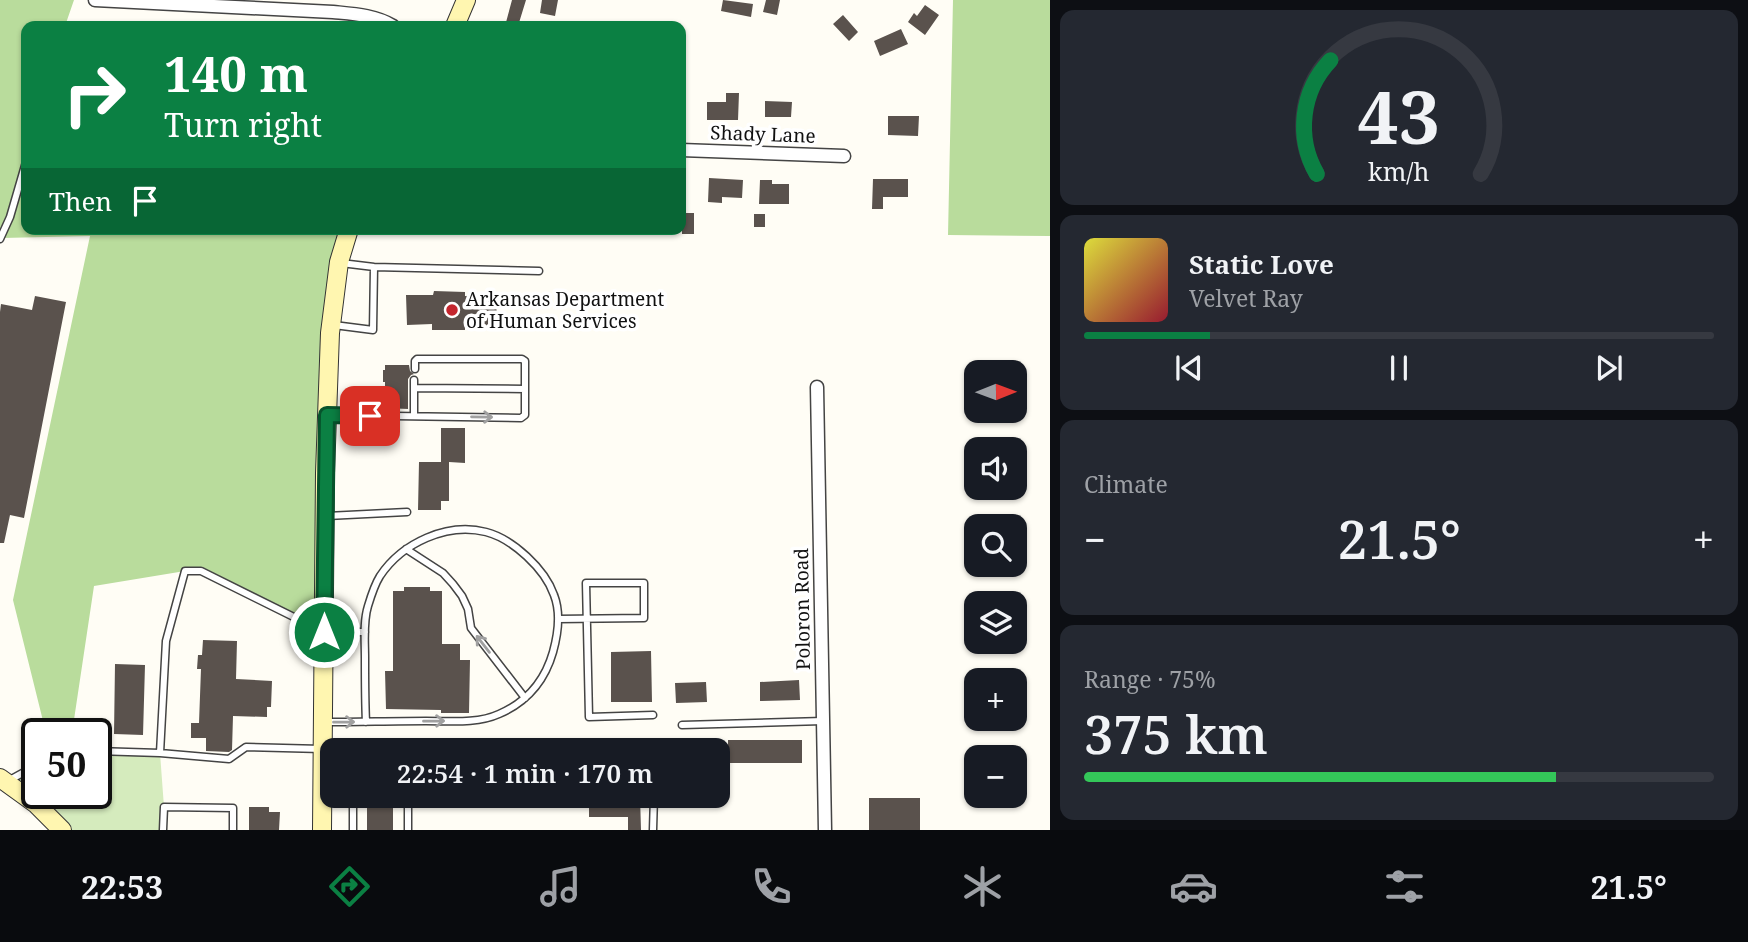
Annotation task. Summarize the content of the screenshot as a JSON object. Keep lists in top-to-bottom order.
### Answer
{
  "streets": {
    "street": ["Shady Lane", "Poloron Road"]
  },
  "places": ["Arkansas Department of Human Services"],
  "north": "right",
  "page": {
    "turn": ["140 m", "Turn right"],
    "then": "Then",
    "song": ["Static Love", "Velvet Ray"],
    "map_buttons": ["+", "−"],
    "tile": [
      "Climate",
      ["Range · 75%", "375 km"]
    ],
    "heat": ["−", "21.5°", "+"],
    "limit": "50",
    "trip": "22:54 · 1 min · 170 m",
    "tabs": ["22:53", "21.5°"],
    "gauge": ["43", "km/h"]
  }
}
